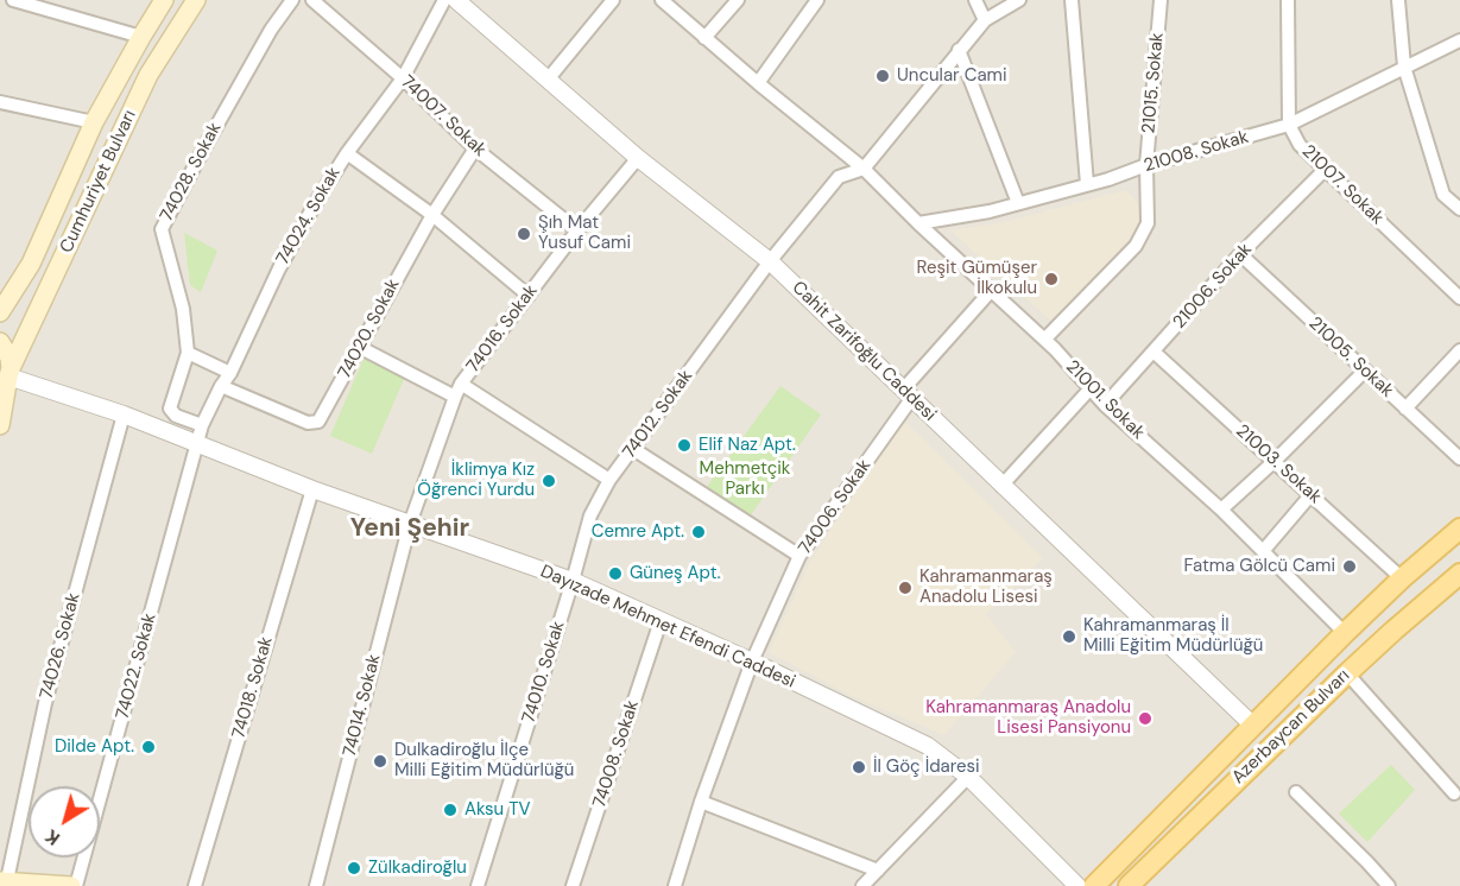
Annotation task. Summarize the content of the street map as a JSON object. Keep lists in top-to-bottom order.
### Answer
{
  "streets": {
    "main road": ["Cumhuriyet Bulvarı", "Azerbaycan Bulvarı"],
    "street": [
      "21015. Sokak",
      "74007. Sokak",
      "21008. Sokak",
      "74028. Sokak",
      "21007. Sokak",
      "74024. Sokak",
      "21006. Sokak",
      "74020. Sokak",
      "74016. Sokak",
      "Cahit Zarifoğlu Caddesi",
      "21005. Sokak",
      "21001. Sokak",
      "74012. Sokak",
      "21003. Sokak",
      "74006. Sokak",
      "Dayızade Mehmet Efendi Caddesi",
      "74026. Sokak",
      "74022. Sokak",
      "74010. Sokak",
      "74018. Sokak",
      "74014. Sokak",
      "74008. Sokak"
    ]
  },
  "crossings": [
    ["21015. Sokak", "21008. Sokak"],
    ["21015. Sokak", "21001. Sokak"],
    ["74007. Sokak", "74024. Sokak"],
    ["74007. Sokak", "74020. Sokak"],
    ["74007. Sokak", "74016. Sokak"],
    ["21008. Sokak", "21007. Sokak"],
    ["21008. Sokak", "21001. Sokak"],
    ["74028. Sokak", "74024. Sokak"],
    ["Cumhuriyet Bulvarı", "Dayızade Mehmet Efendi Caddesi"],
    ["21007. Sokak", "21006. Sokak"],
    ["74024. Sokak", "74020. Sokak"],
    ["74024. Sokak", "Dayızade Mehmet Efendi Caddesi"],
    ["74024. Sokak", "74022. Sokak"],
    ["21006. Sokak", "21005. Sokak"],
    ["21006. Sokak", "21001. Sokak"],
    ["21006. Sokak", "21003. Sokak"],
    ["74016. Sokak", "Cahit Zarifoğlu Caddesi"],
    ["74016. Sokak", "Dayızade Mehmet Efendi Caddesi"],
    ["74016. Sokak", "74014. Sokak"],
    ["Cahit Zarifoğlu Caddesi", "74012. Sokak"],
    ["Cahit Zarifoğlu Caddesi", "74006. Sokak"],
    ["21001. Sokak", "74012. Sokak"],
    ["21001. Sokak", "74006. Sokak"],
    ["74012. Sokak", "Dayızade Mehmet Efendi Caddesi"],
    ["74012. Sokak", "74010. Sokak"],
    ["74006. Sokak", "Dayızade Mehmet Efendi Caddesi"],
    ["Dayızade Mehmet Efendi Caddesi", "74026. Sokak"],
    ["Dayızade Mehmet Efendi Caddesi", "74022. Sokak"],
    ["Dayızade Mehmet Efendi Caddesi", "74010. Sokak"],
    ["Dayızade Mehmet Efendi Caddesi", "74018. Sokak"],
    ["Dayızade Mehmet Efendi Caddesi", "74014. Sokak"],
    ["Dayızade Mehmet Efendi Caddesi", "74008. Sokak"]
  ],
  "districts": ["Yeni Şehir"],
  "parks": ["Mehmetçik Parkı"],
  "places": [
    "Uncular Cami",
    "Şıh Mat Yusuf Cami",
    "Reşit Gümüşer İlkokulu",
    "Elif Naz Apt.",
    "İklimya Kız Öğrenci Yurdu",
    "Cemre Apt.",
    "Fatma Gölcü Cami",
    "Güneş Apt.",
    "Kahramanmaraş Anadolu Lisesi",
    "Kahramanmaraş İl Milli Eğitim Müdürlüğü",
    "Kahramanmaraş Anadolu Lisesi Pansiyonu",
    "Dilde Apt.",
    "Dulkadiroğlu İlçe Milli Eğitim Müdürlüğü",
    "İl Göç İdaresi",
    "Aksu TV",
    "Zülkadiroğlu"
  ],
  "north": "bottom left"
}
